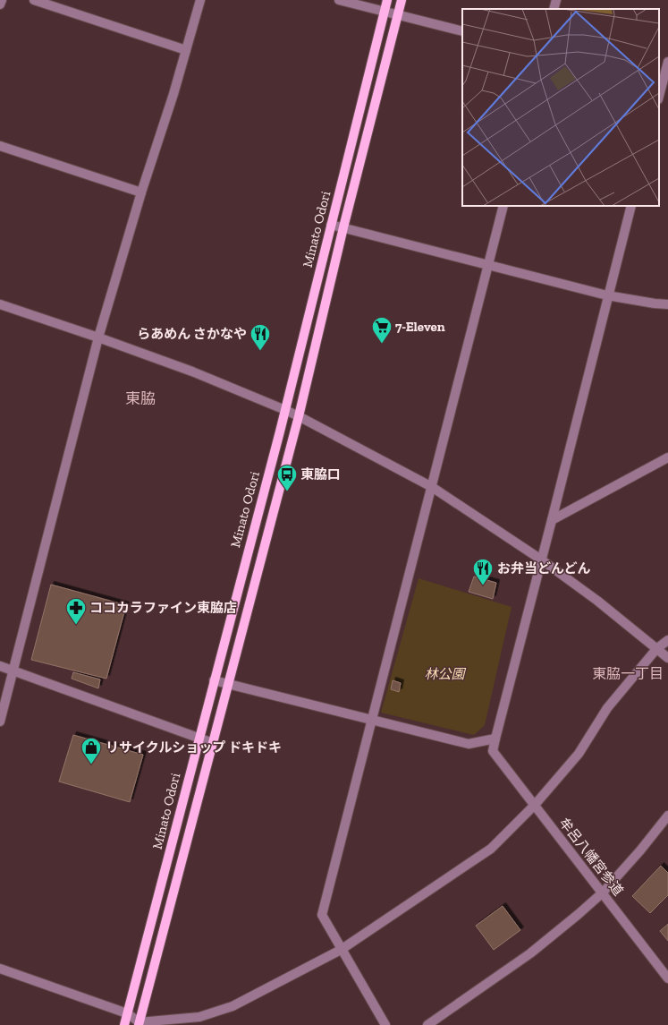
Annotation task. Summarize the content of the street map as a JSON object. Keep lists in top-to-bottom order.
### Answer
{
  "streets": {
    "main road": ["Minato Odori"],
    "street": ["牟呂八幡宮参道"]
  },
  "districts": ["東脇", "東脇一丁目"],
  "parks": ["林公園"],
  "places": {
    "supermarket": ["7-Eleven"],
    "restaurant": ["らあめん さかなや", "お弁当どんどん"],
    "bus stop": ["東脇口"],
    "pharmacy": ["ココカラファイン東脇店"],
    "shop": ["リサイクルショップ ドキドキ"]
  }
}
